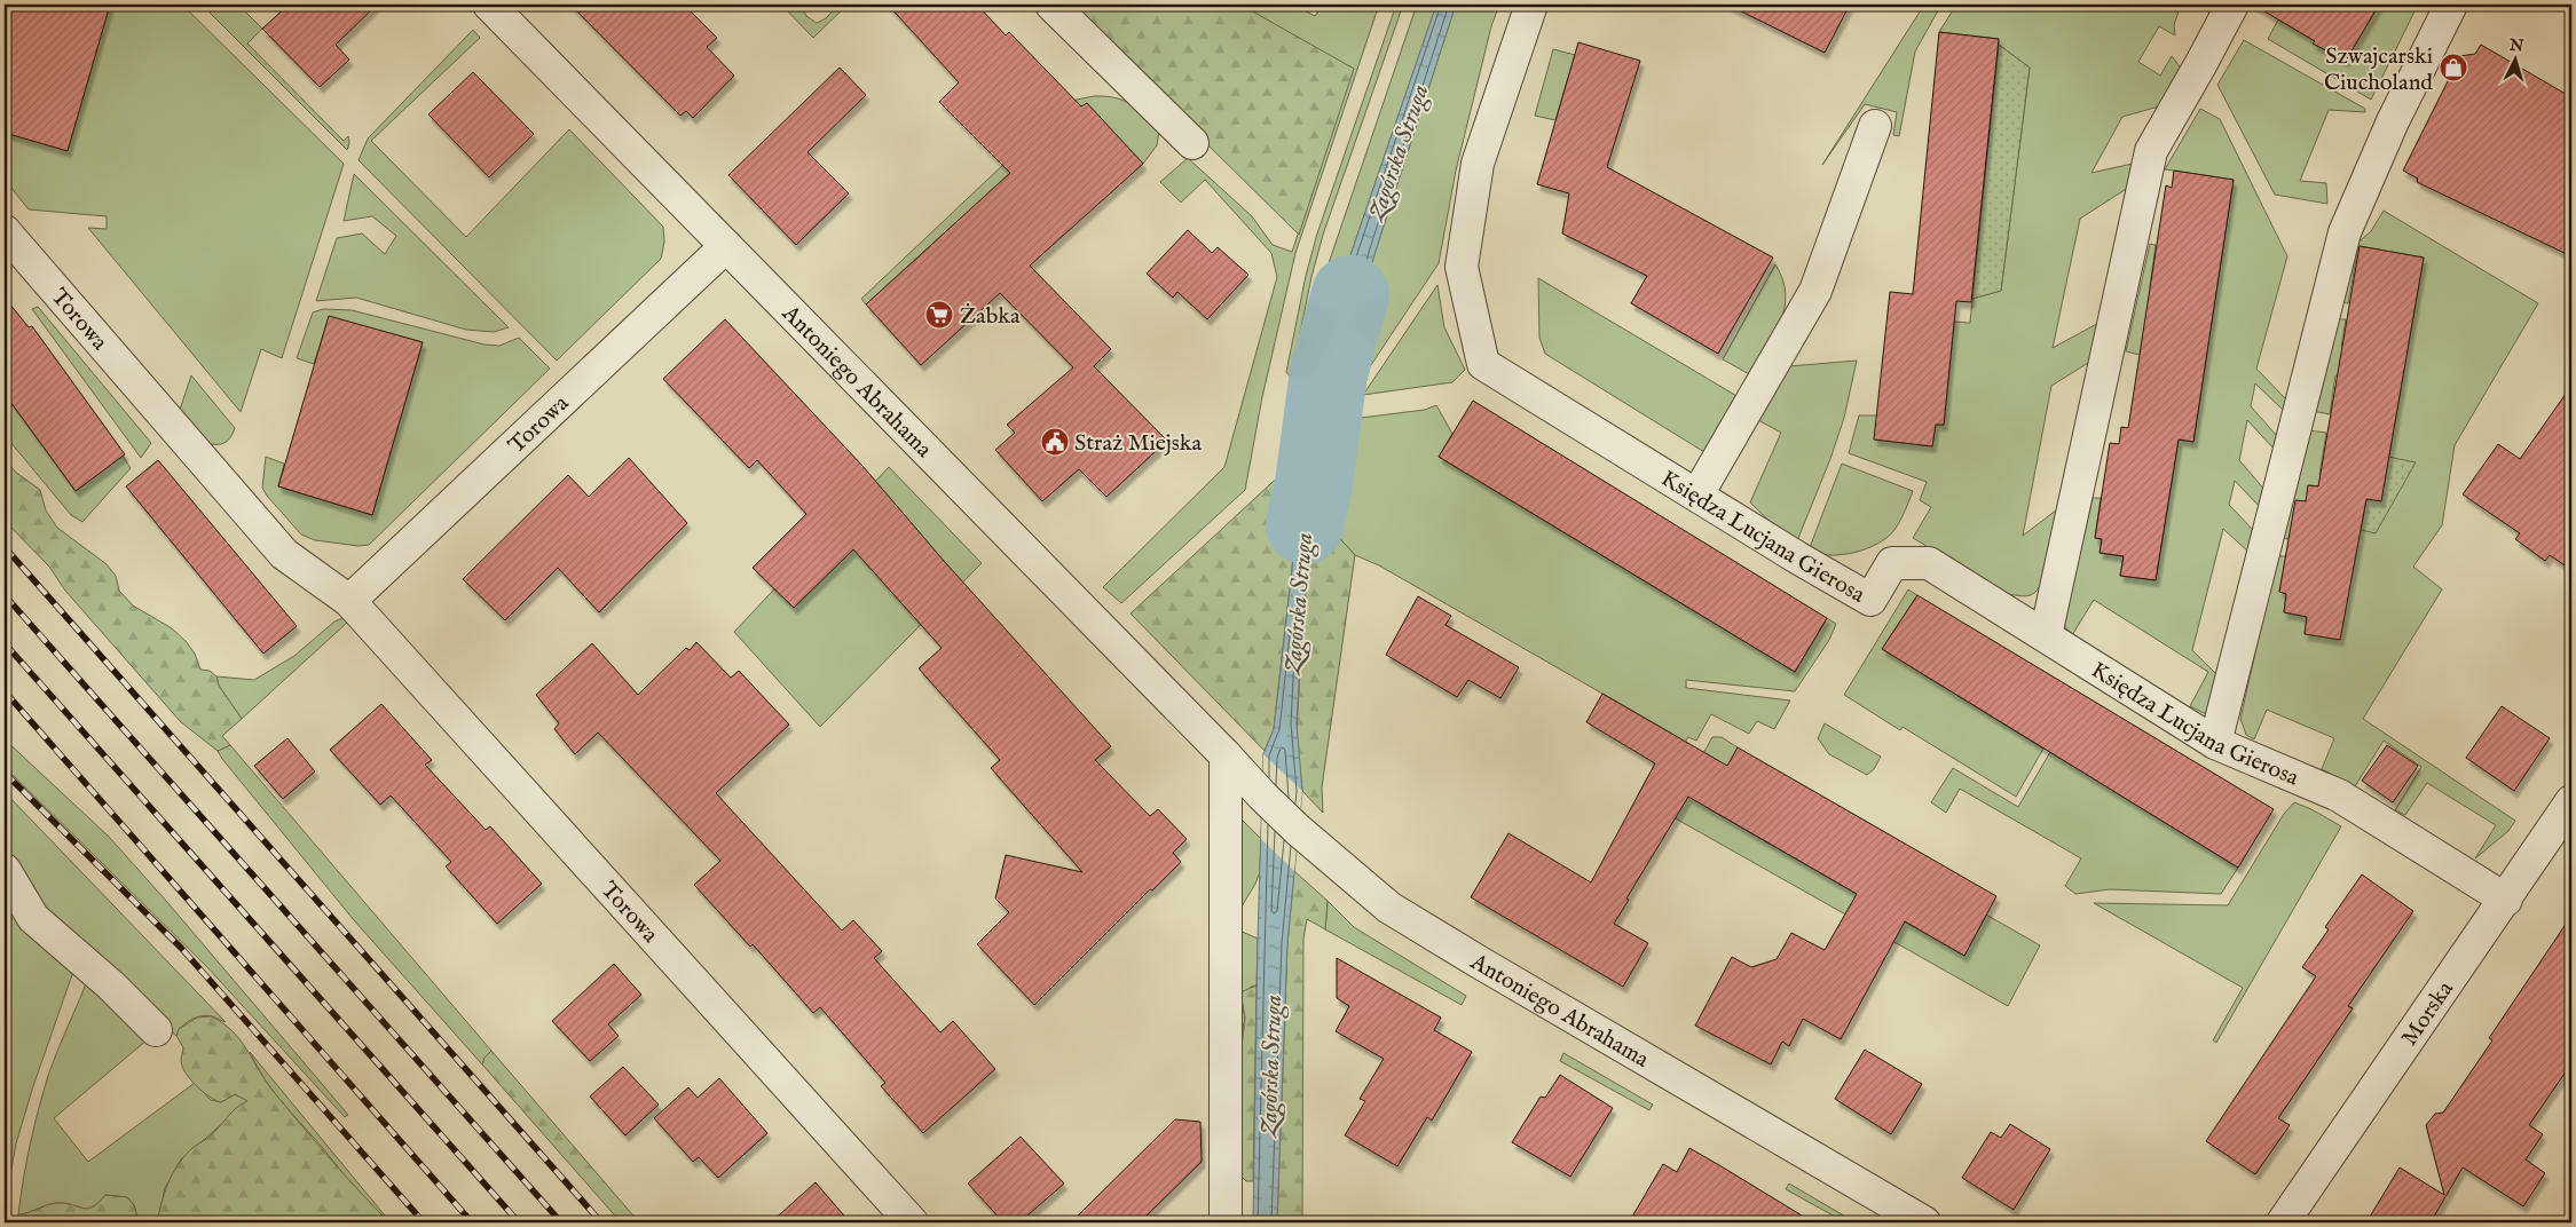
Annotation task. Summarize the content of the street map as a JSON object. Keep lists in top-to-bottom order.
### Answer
{
  "streets": {
    "street": [
      "Torowa",
      "Antoniego Abrahama",
      "Księdza Lucjana Gierosa",
      "Morska"
    ]
  },
  "crossings": [
    ["Torowa", "Antoniego Abrahama"],
    ["Księdza Lucjana Gierosa", "Morska"]
  ],
  "water": ["Zagórska Struga"],
  "places": {
    "shop": ["Szwajcarski Ciucholand"],
    "supermarket": ["Żabka"],
    "public building": ["Straż Miejska"]
  },
  "north": "top"
}
